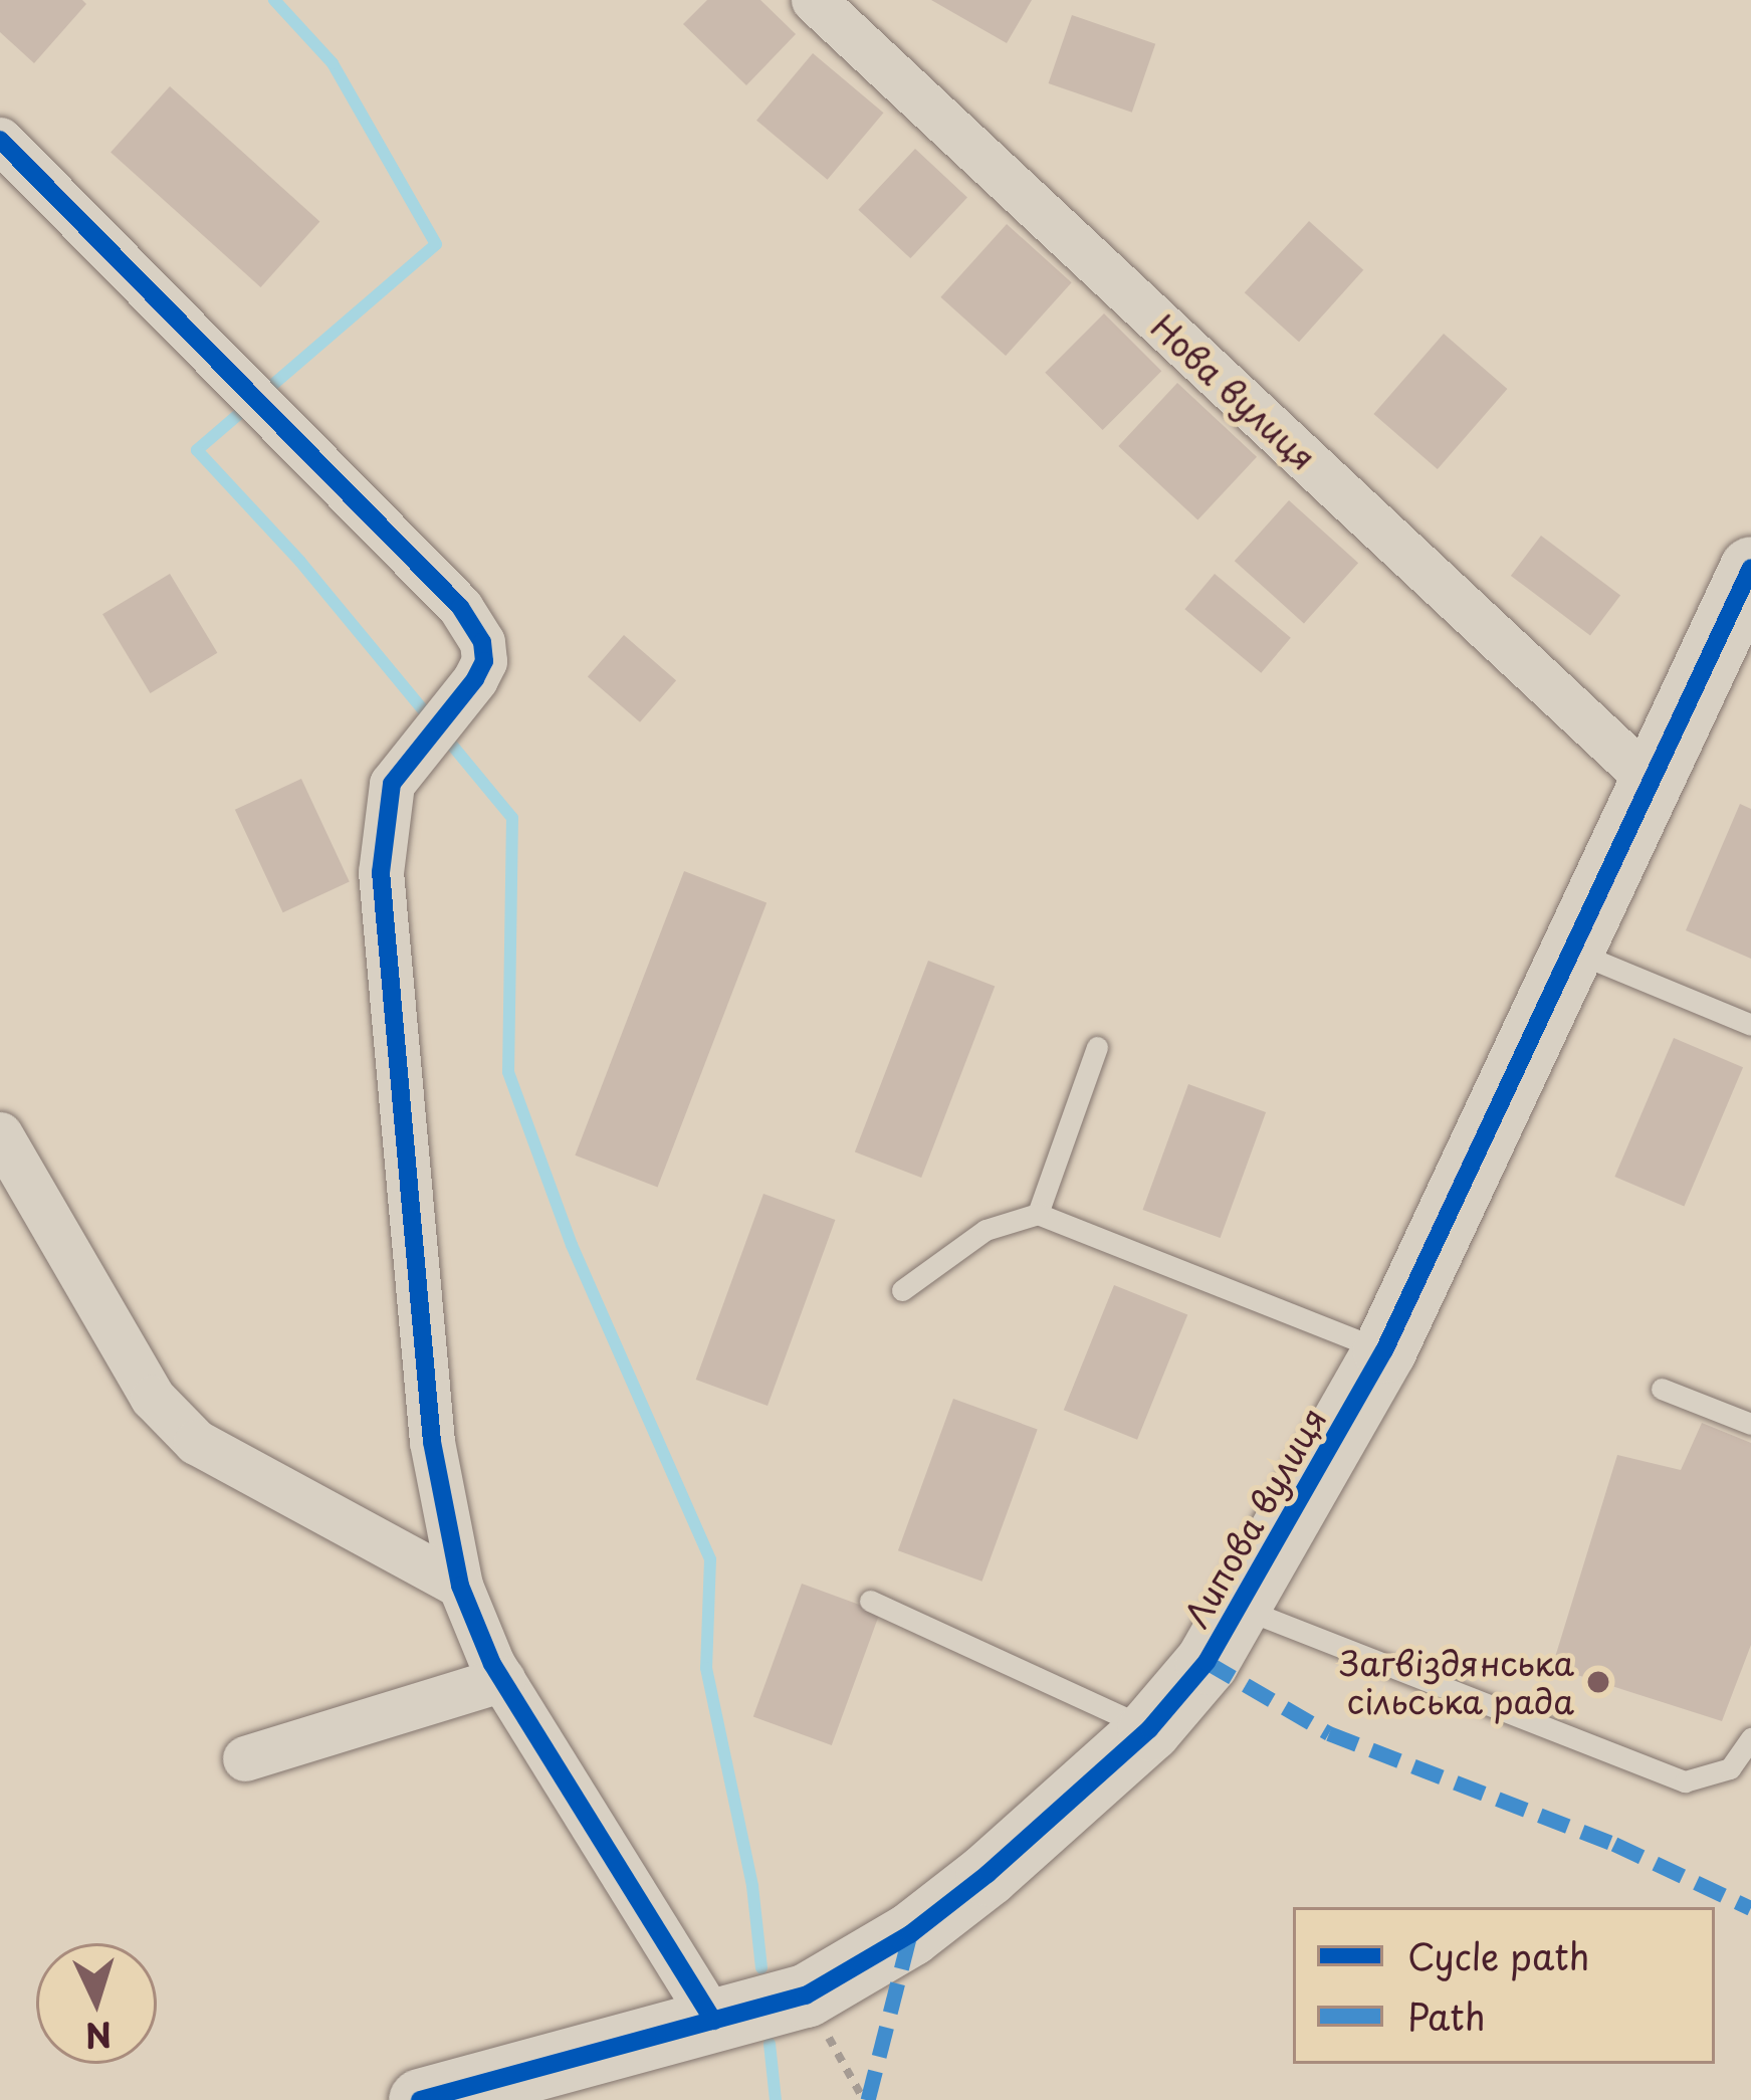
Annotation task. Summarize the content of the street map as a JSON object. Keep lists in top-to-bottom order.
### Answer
{
  "streets": {
    "street": ["Нова вулиця", "Липова вулиця"]
  },
  "crossings": [
    ["Нова вулиця", "Липова вулиця"]
  ],
  "places": ["Загвіздянська сільська рада"],
  "legend": ["Cycle path", "Path"],
  "north": "bottom"
}
